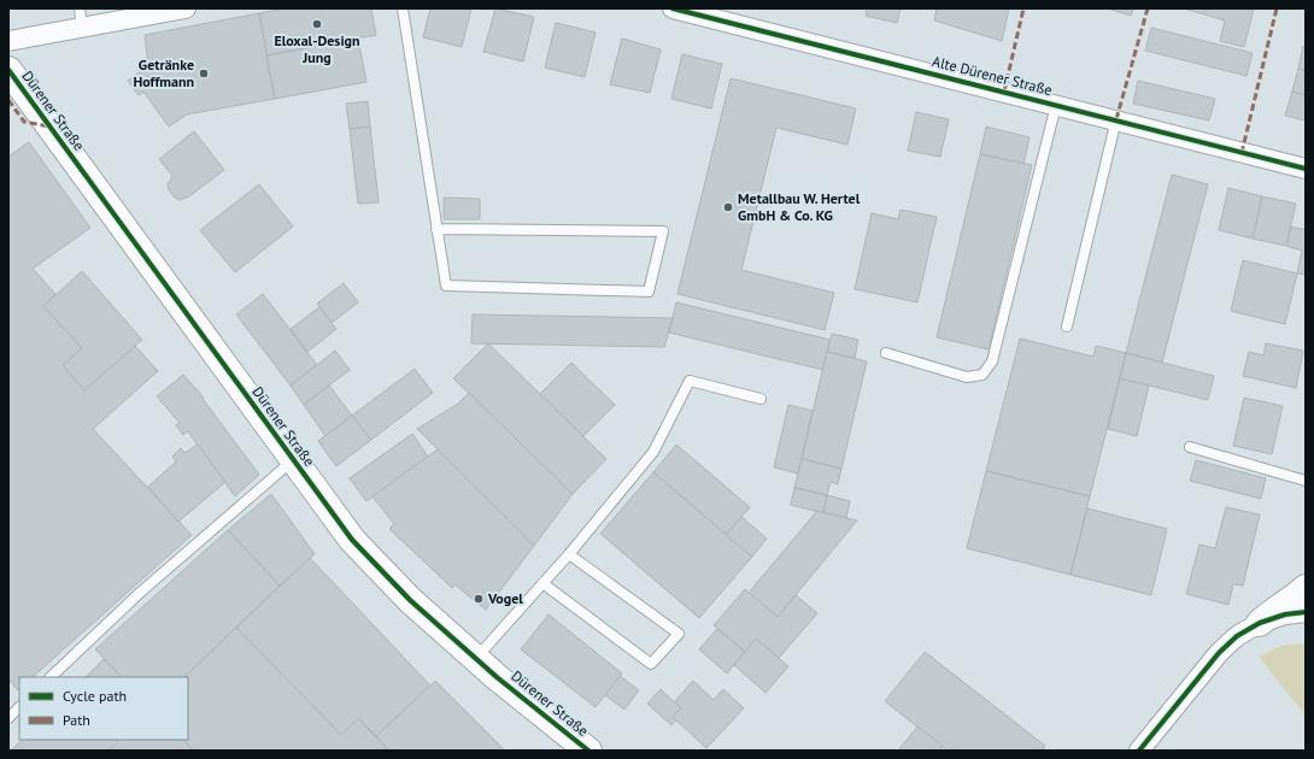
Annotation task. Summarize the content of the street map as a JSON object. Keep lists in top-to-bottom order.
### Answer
{
  "streets": {
    "main road": ["Dürener Straße"],
    "street": ["Alte Dürener Straße"]
  },
  "places": [
    "Eloxal-Design Jung",
    "Getränke Hoffmann",
    "Metallbau W. Hertel GmbH & Co. KG",
    "Vogel"
  ],
  "legend": ["Cycle path", "Path"]
}
